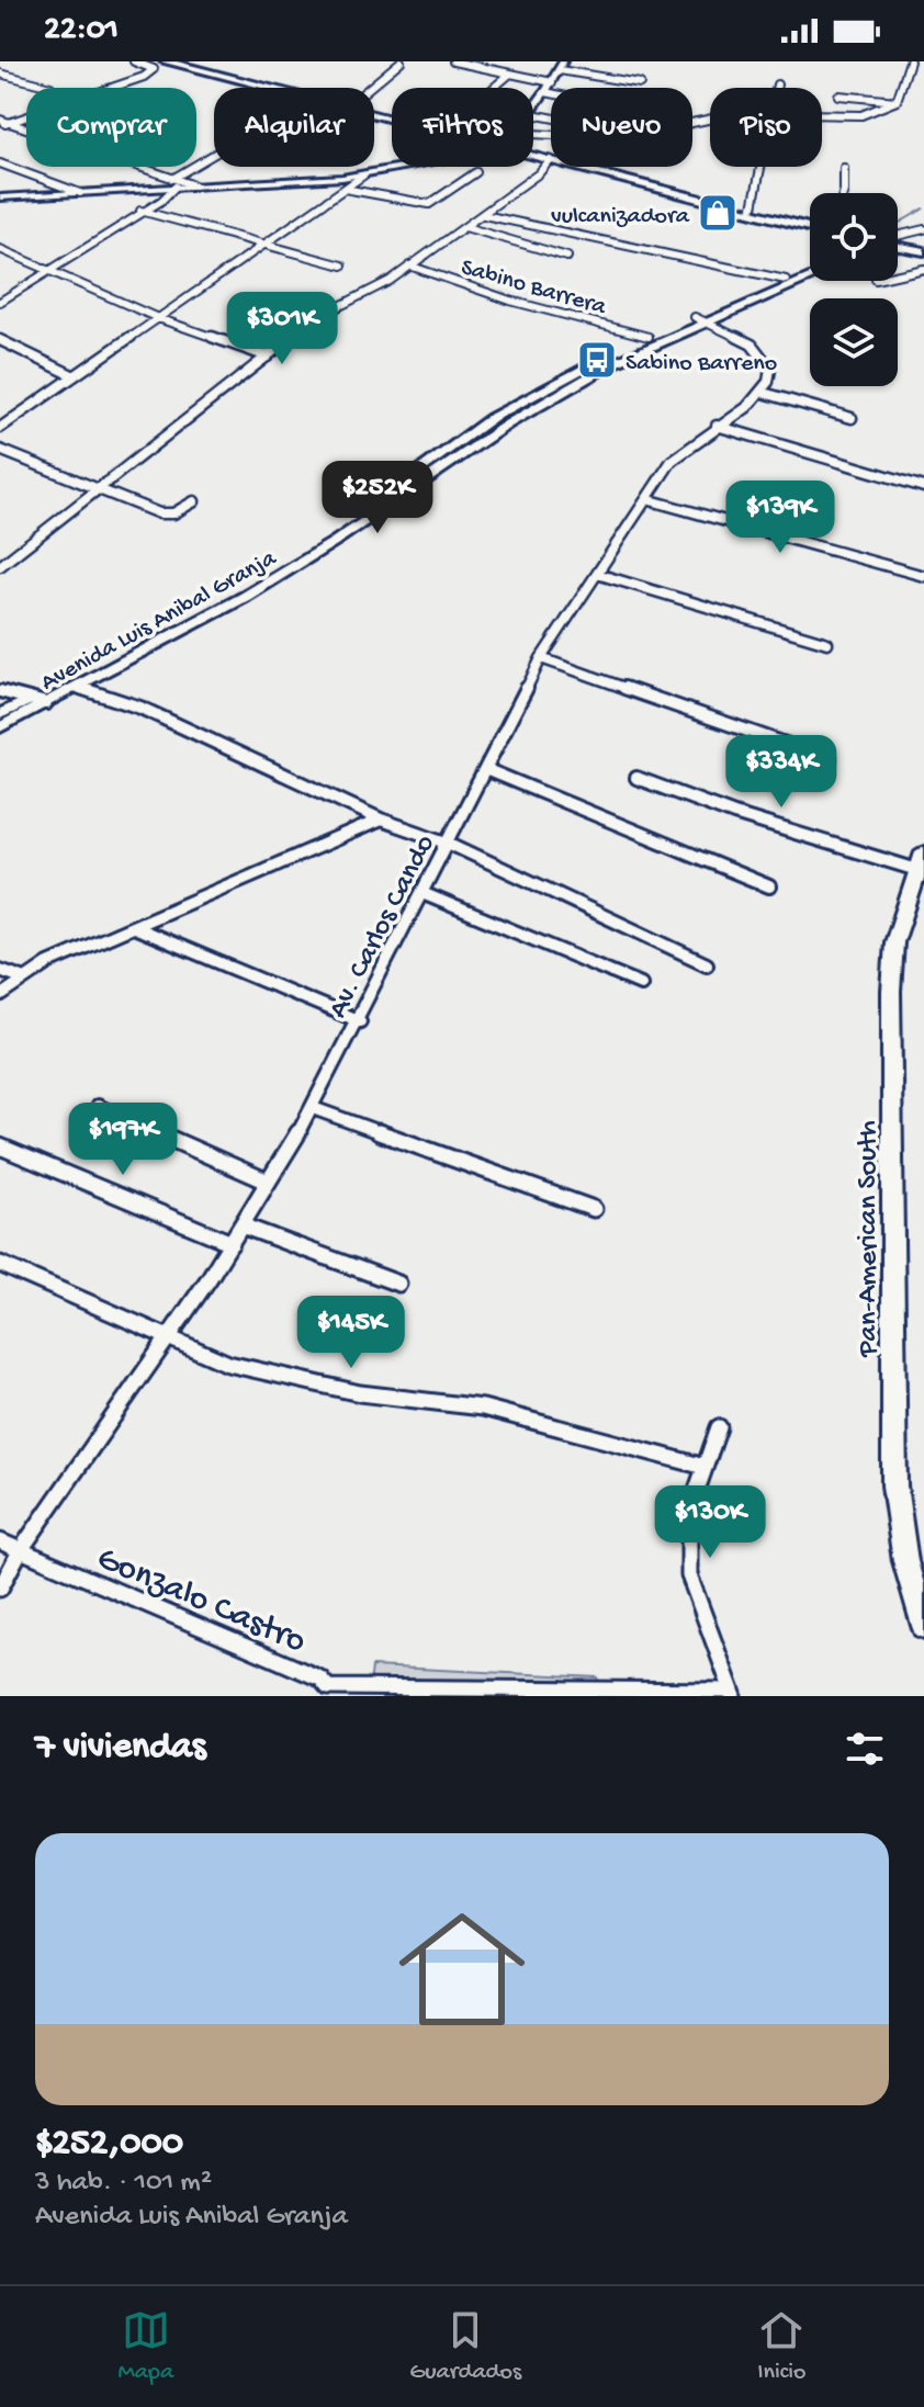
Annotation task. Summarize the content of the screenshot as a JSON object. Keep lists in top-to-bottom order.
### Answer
{
  "streets": {
    "highway": ["Pan-American South"],
    "main road": ["Avenida Luis Anibal Granja"],
    "street": ["Sabino Barrera", "Av. Carlos Cando", "Gonzalo Castro"]
  },
  "crossings": [
    ["Sabino Barrera", "Avenida Luis Anibal Granja"],
    ["Av. Carlos Cando", "Gonzalo Castro"]
  ],
  "places": {
    "shop": ["vulcanizadora"],
    "bus stop": ["Sabino Barreno"]
  },
  "page": {
    "status": "22:01",
    "chip": [
      "Comprar",
      "Alquilar",
      "Filtros",
      "Nuevo",
      "Piso"
    ],
    "price": [
      "$301K",
      "$252K",
      "$139K",
      "$334K",
      "$197K",
      "$145K",
      "$130K"
    ],
    "heading": "7 viviendas",
    "list": [
      {
        "name": "$252,000",
        "note": "3 hab. · 101 m² · Avenida Luis Anibal Granja"
      }
    ],
    "tabs": ["Mapa", "Guardados", "Inicio"]
  }
}
